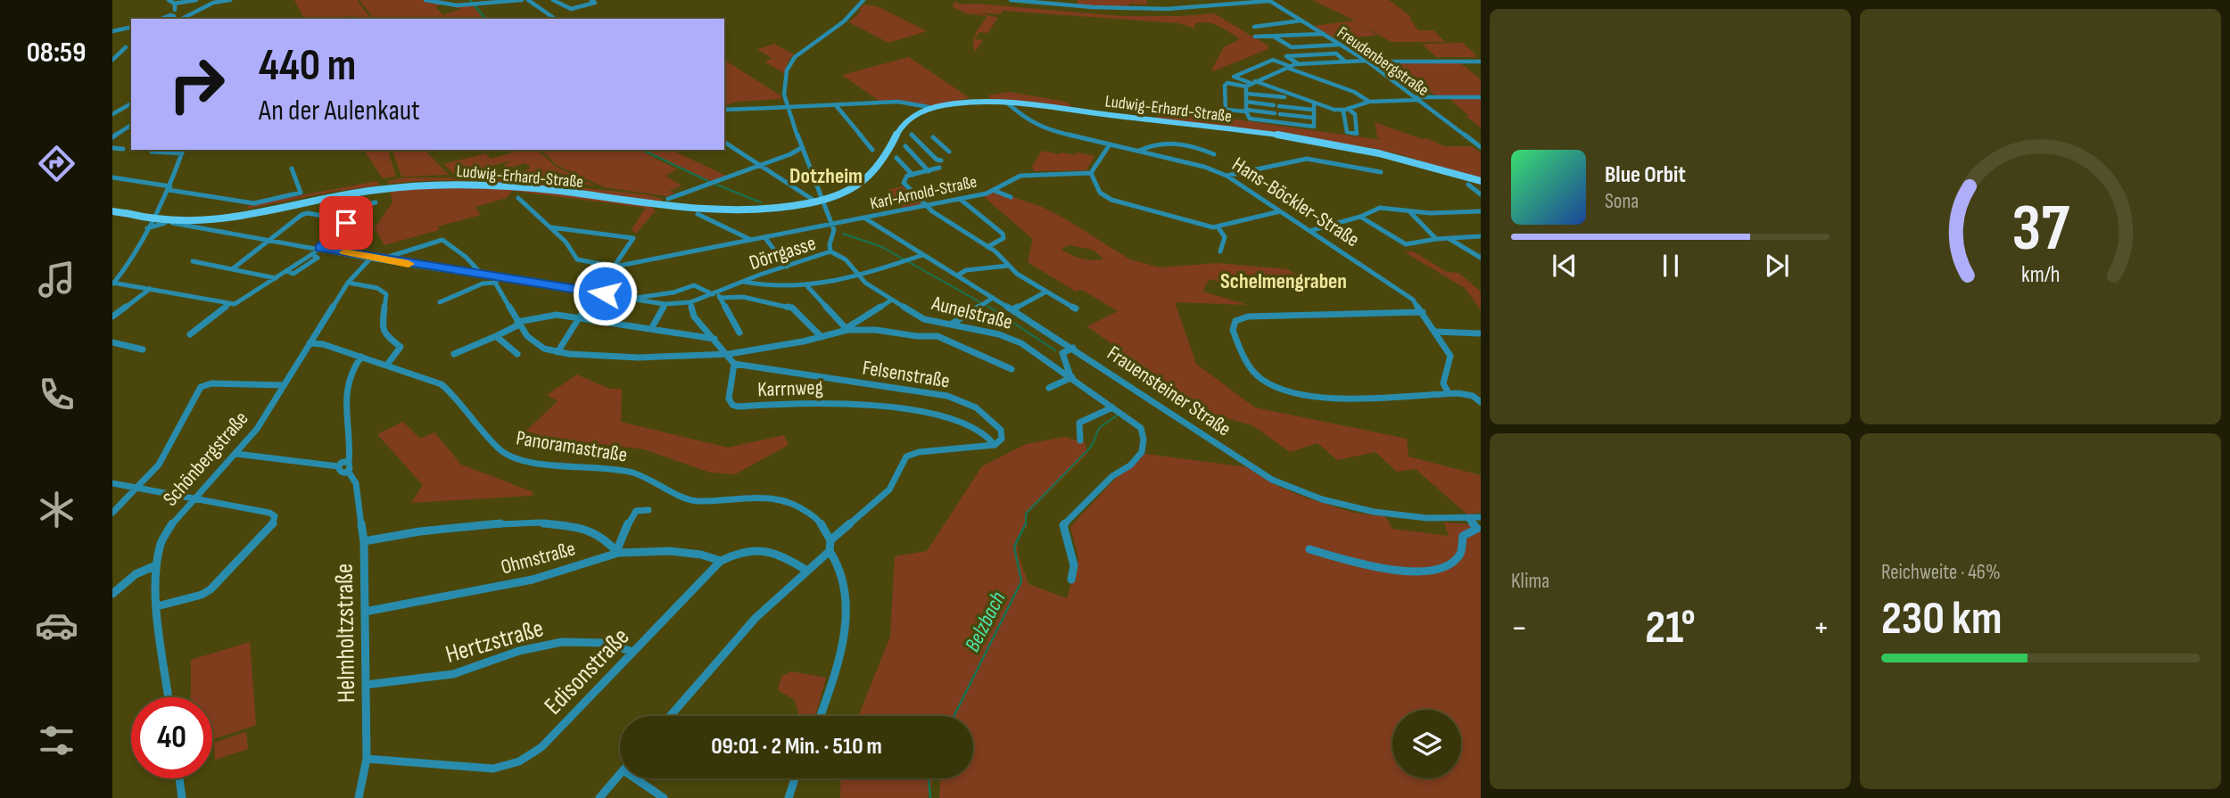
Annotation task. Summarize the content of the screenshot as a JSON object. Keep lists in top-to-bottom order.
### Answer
{
  "streets": {
    "main road": ["Ludwig-Erhard-Straße"],
    "street": [
      "Freudenbergstraße",
      "Karl-Arnold-Straße",
      "Hans-Böckler-Straße",
      "Dörrgasse",
      "Aunelstraße",
      "Felsenstraße",
      "Karrnweg",
      "Frauensteiner Straße",
      "Panoramastraße",
      "Schönbergstraße",
      "Ohmstraße",
      "Helmholtzstraße",
      "Hertzstraße",
      "Edisonstraße"
    ]
  },
  "crossings": [
    ["Ludwig-Erhard-Straße", "Hans-Böckler-Straße"],
    ["Karl-Arnold-Straße", "Frauensteiner Straße"],
    ["Dörrgasse", "Aunelstraße"],
    ["Felsenstraße", "Karrnweg"],
    ["Panoramastraße", "Schönbergstraße"],
    ["Panoramastraße", "Helmholtzstraße"],
    ["Ohmstraße", "Helmholtzstraße"],
    ["Ohmstraße", "Edisonstraße"],
    ["Helmholtzstraße", "Hertzstraße"],
    ["Helmholtzstraße", "Edisonstraße"],
    ["Hertzstraße", "Edisonstraße"]
  ],
  "districts": ["Dotzheim", "Schelmengraben"],
  "water": ["Belzbach"],
  "page": {
    "tabs": "08:59",
    "turn": ["440 m", "An der Aulenkaut"],
    "song": ["Blue Orbit", "Sona"],
    "tile": [
      "Klima",
      ["Reichweite · 46%", "230 km"]
    ],
    "heat": ["−", "21°", "+"],
    "limit": "40",
    "trip": "09:01 · 2 Min. · 510 m",
    "gauge": ["37", "km/h"]
  }
}
